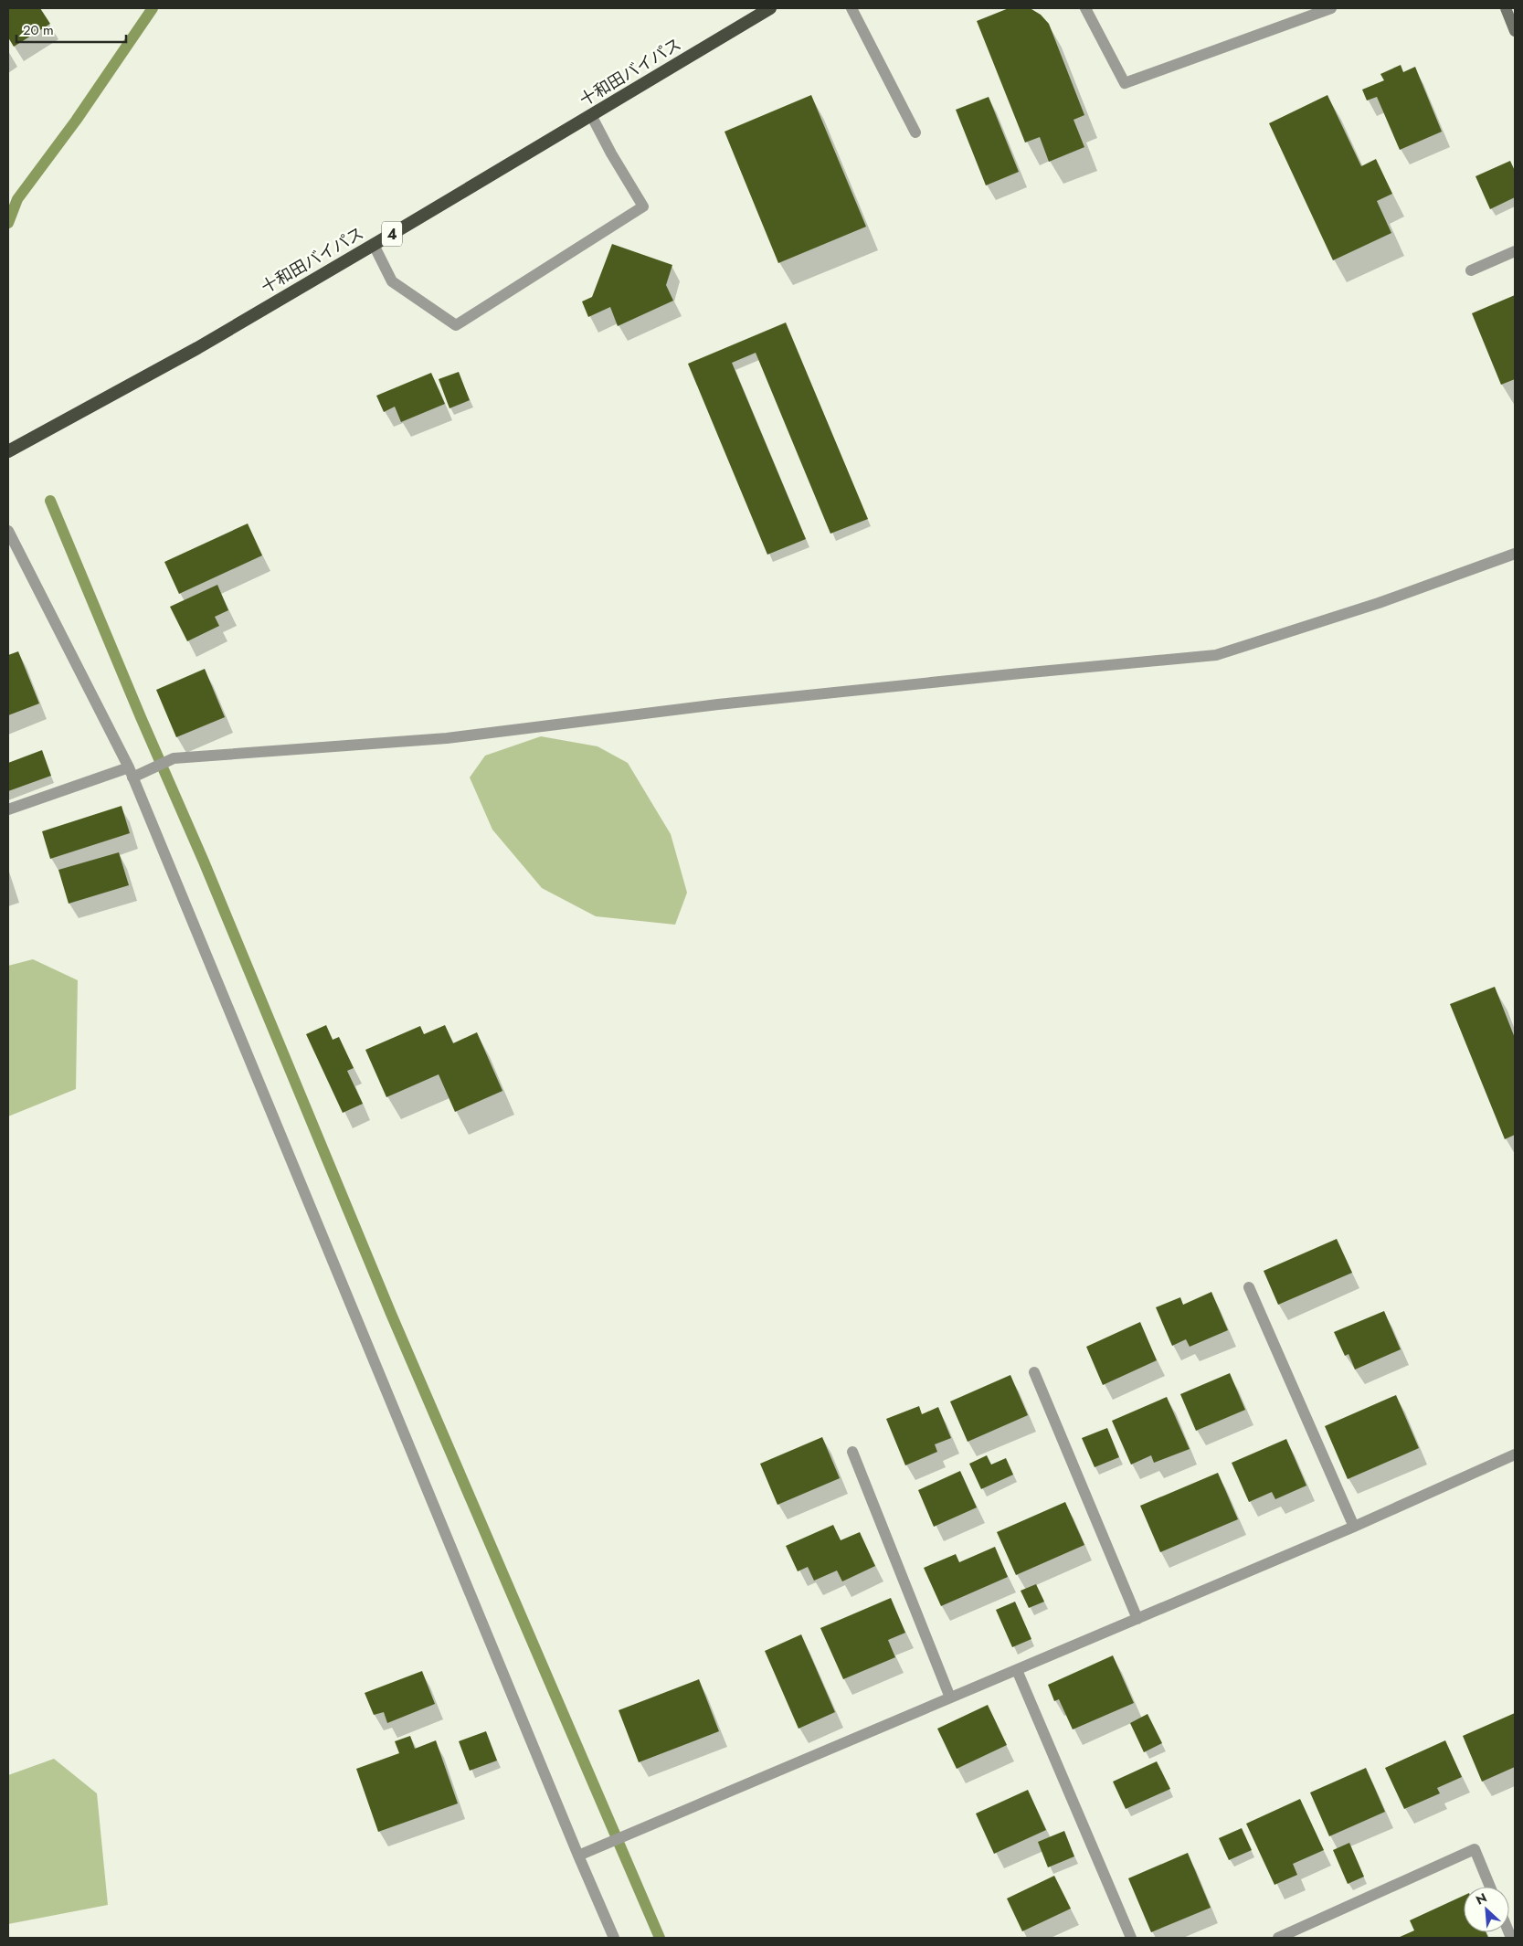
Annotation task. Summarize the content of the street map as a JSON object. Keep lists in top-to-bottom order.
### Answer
{
  "streets": {
    "highway": ["十和田バイパス", "4"]
  },
  "scale_bar": "20 m",
  "north": "top left"
}
